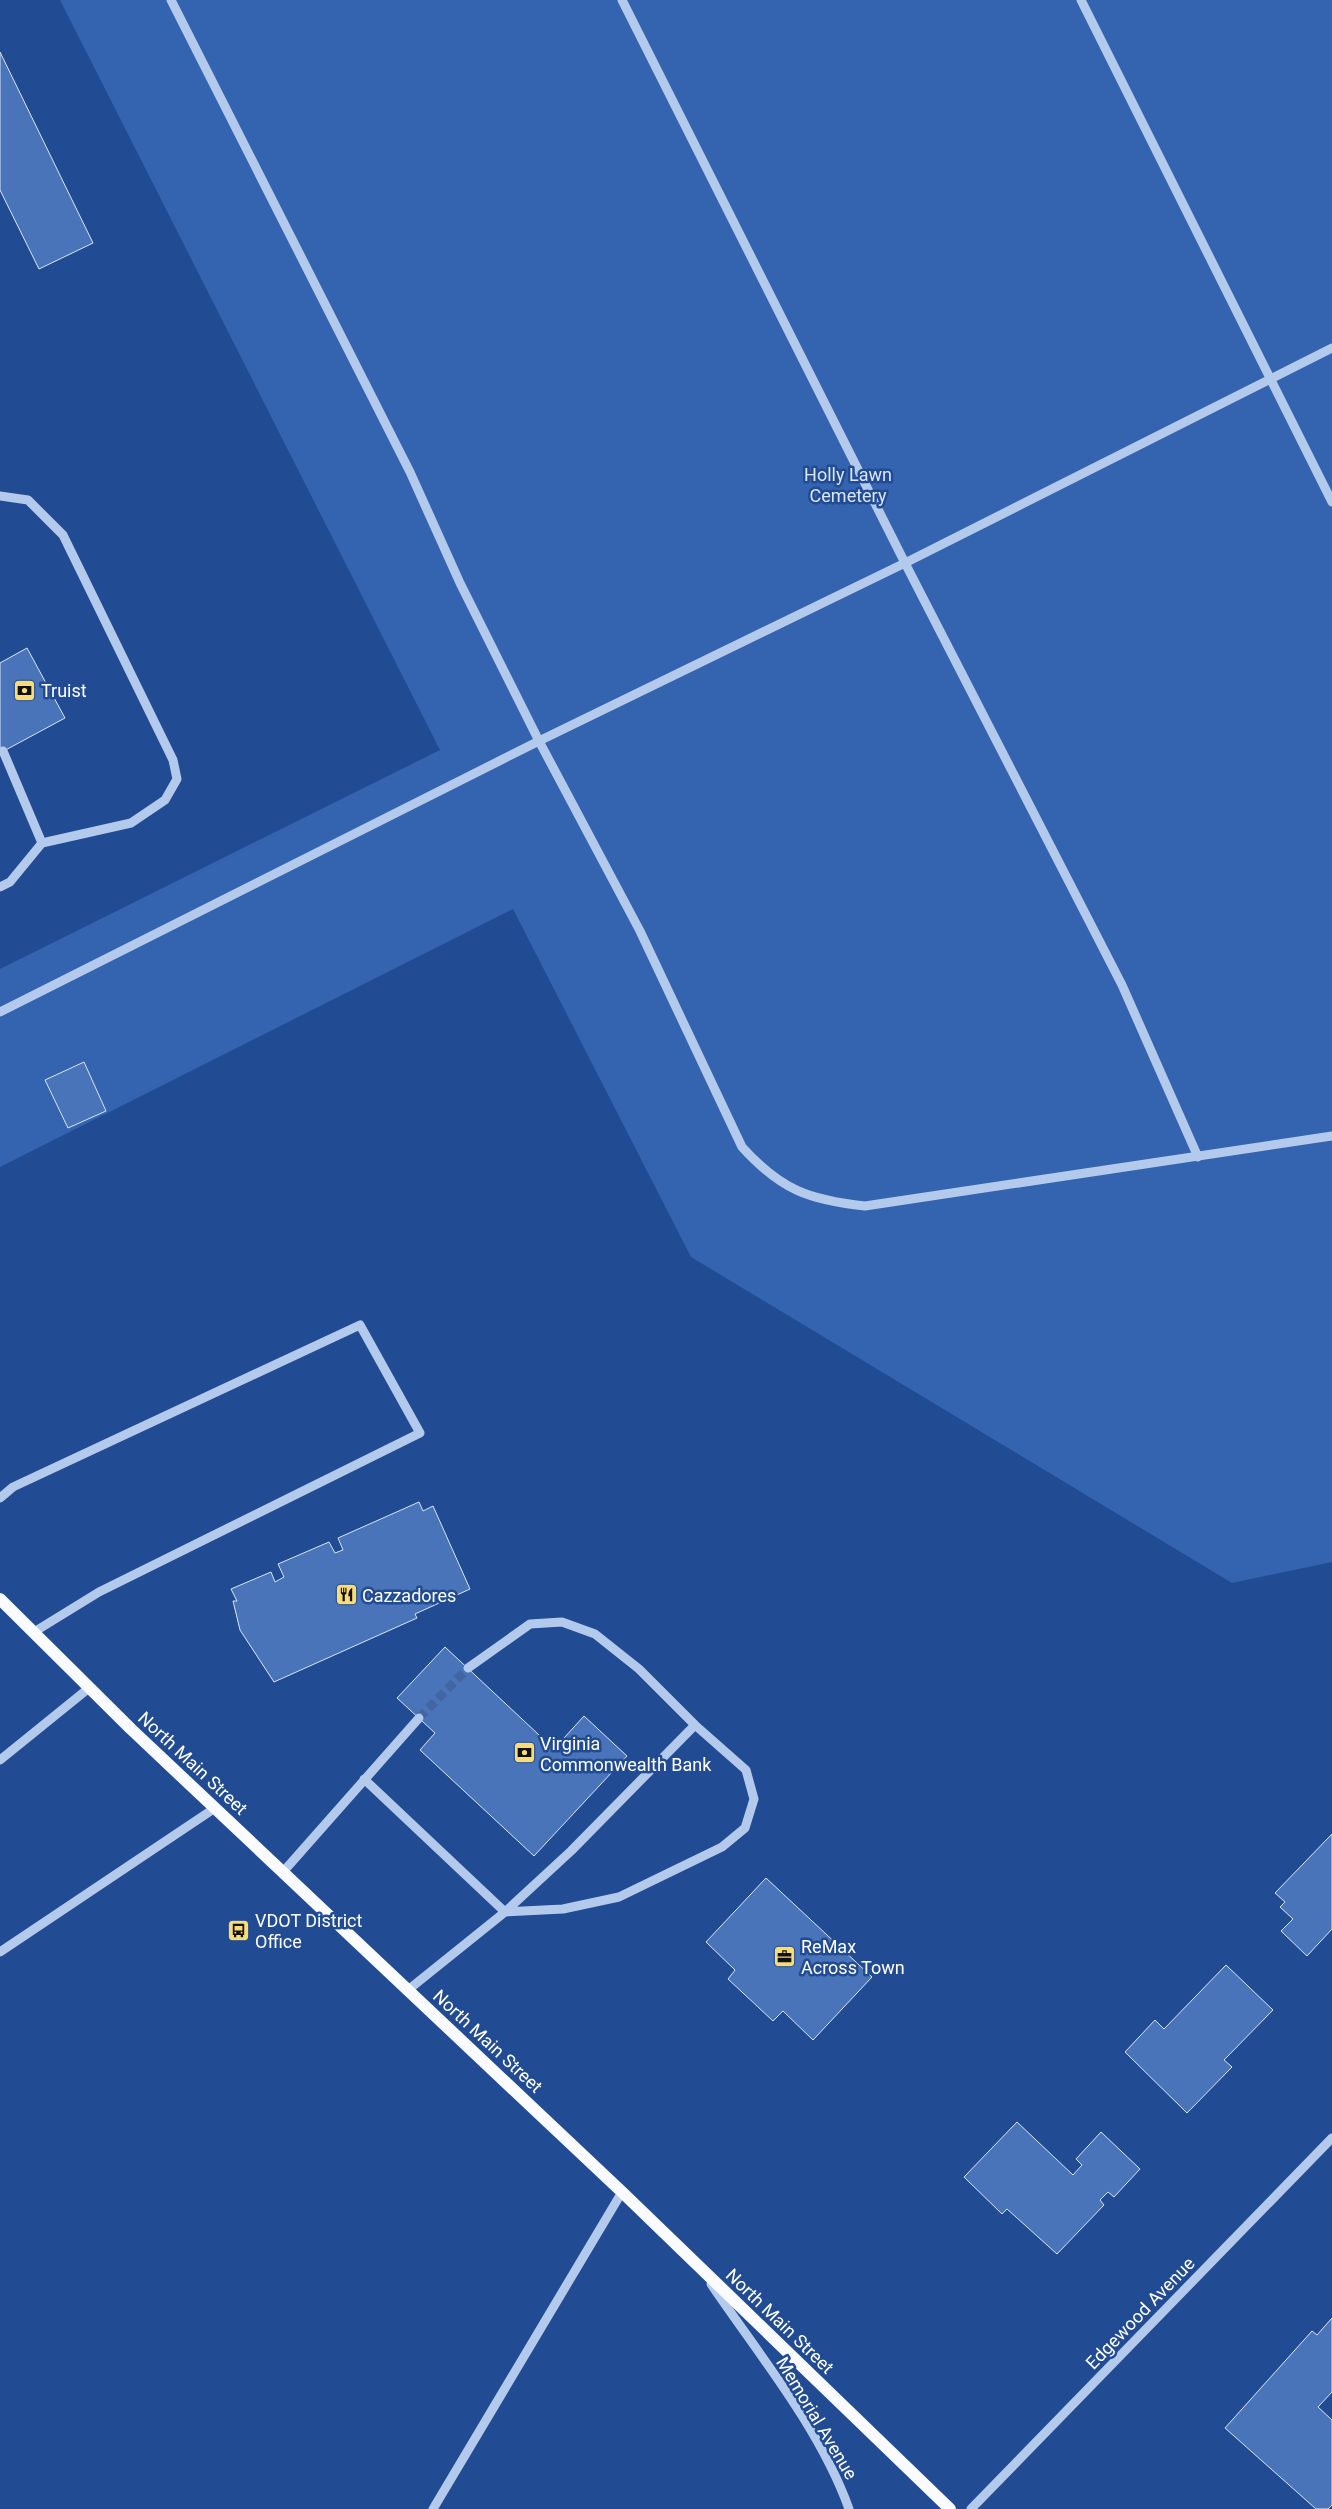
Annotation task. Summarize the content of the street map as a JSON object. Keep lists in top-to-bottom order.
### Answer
{
  "streets": {
    "main road": ["North Main Street"],
    "street": ["Edgewood Avenue", "Memorial Avenue"]
  },
  "crossings": [
    ["North Main Street", "Memorial Avenue"]
  ],
  "parks": ["Holly Lawn Cemetery"],
  "places": {
    "bank": ["Truist", "Virginia Commonwealth Bank"],
    "restaurant": ["Cazzadores"],
    "bus stop": ["VDOT District Office"],
    "office": ["ReMax Across Town"]
  }
}
